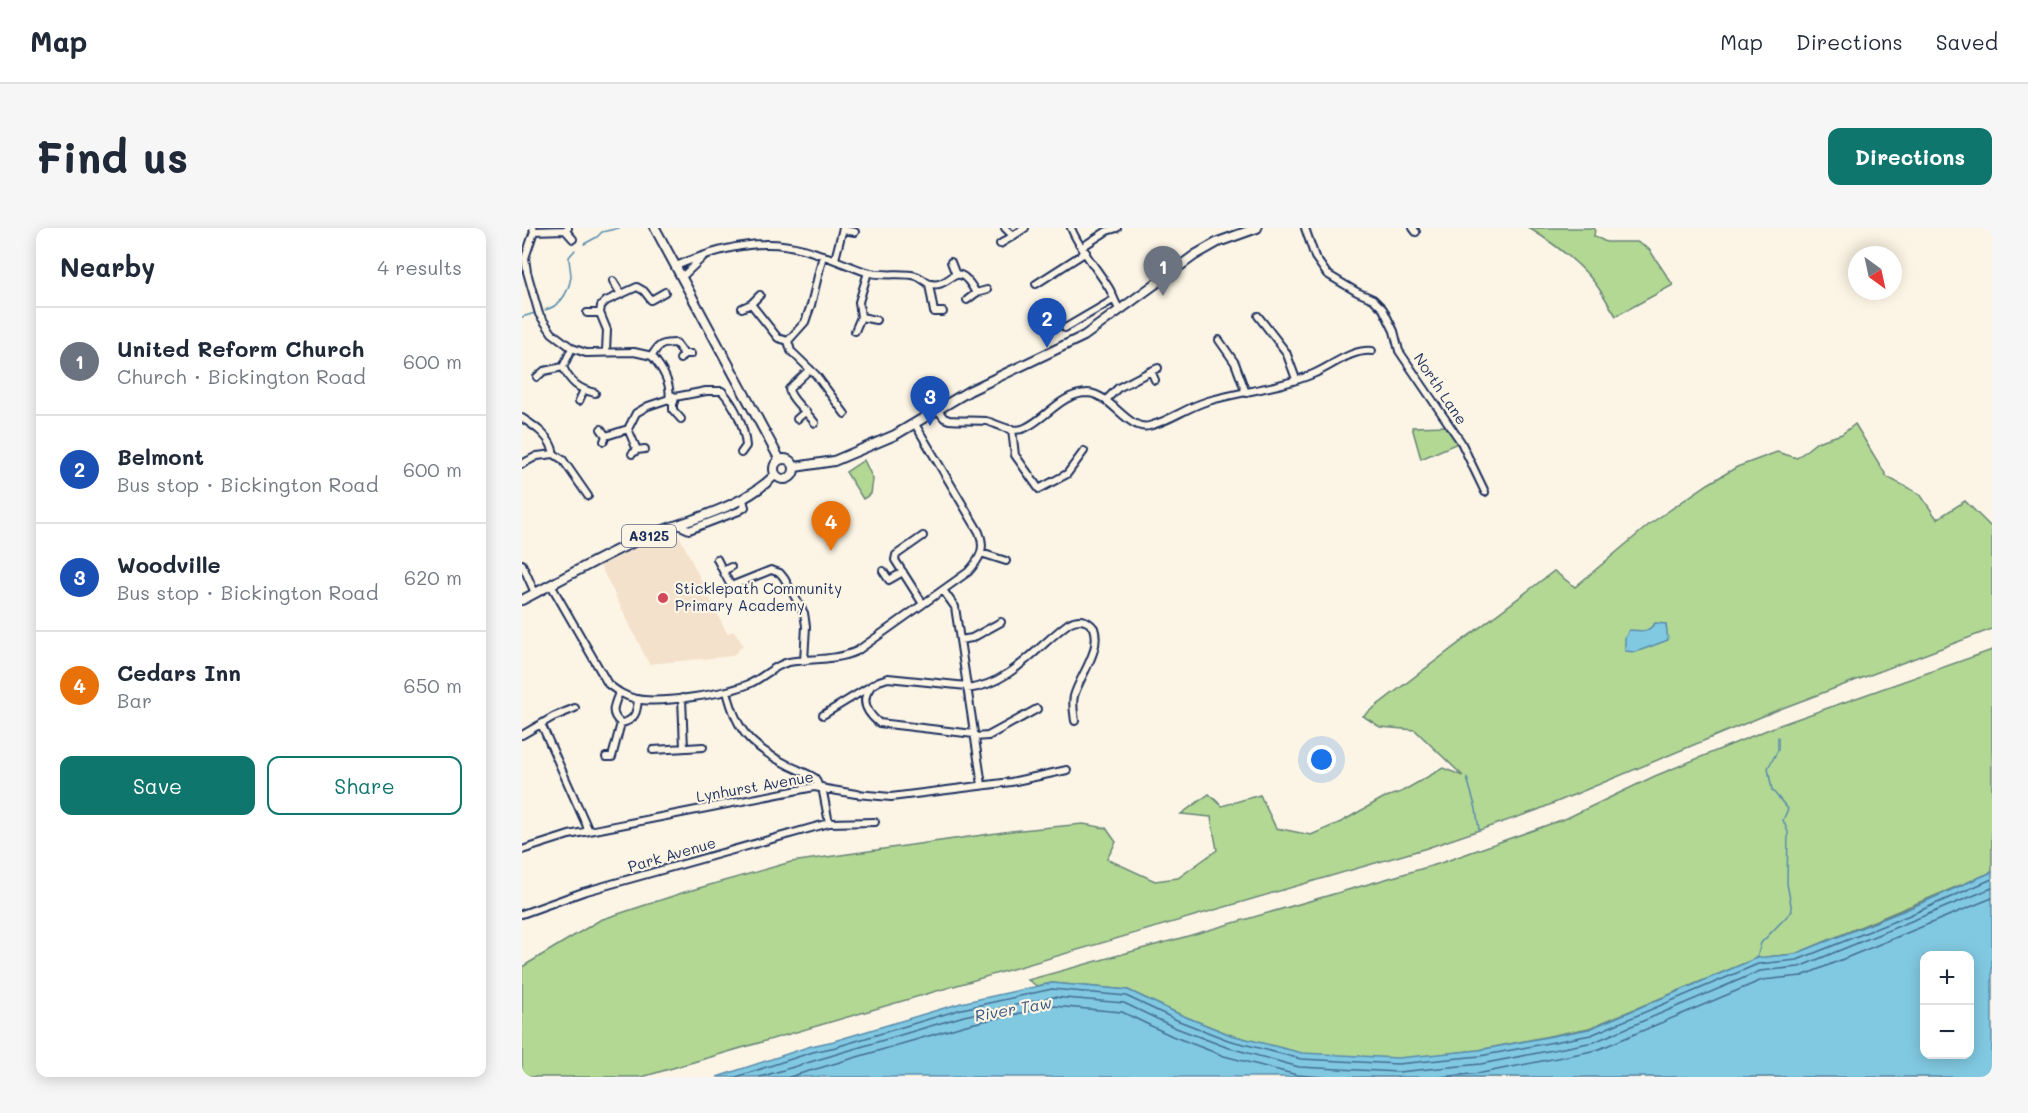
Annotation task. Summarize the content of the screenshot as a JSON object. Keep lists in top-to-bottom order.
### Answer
{
  "streets": {
    "main road": ["A3125"],
    "street": ["North Lane", "Lynhurst Avenue", "Park Avenue"]
  },
  "water": ["River Taw"],
  "places": ["Sticklepath Community Primary Academy"],
  "north": "bottom right",
  "page": {
    "header": "Map",
    "nav": ["Map", "Directions", "Saved"],
    "buttons": [
      "Directions",
      ["Save", "Share"]
    ],
    "title": "Find us",
    "heading": ["Nearby", "4 results"],
    "pins": [
      "1",
      "2",
      "3",
      "4"
    ],
    "list": [
      {
        "mark": "1",
        "name": "United Reform Church",
        "note": "Church · Bickington Road",
        "value": "600 m"
      },
      {
        "mark": "2",
        "name": "Belmont",
        "note": "Bus stop · Bickington Road",
        "value": "600 m"
      },
      {
        "mark": "3",
        "name": "Woodville",
        "note": "Bus stop · Bickington Road",
        "value": "620 m"
      },
      {
        "mark": "4",
        "name": "Cedars Inn",
        "note": "Bar",
        "value": "650 m"
      }
    ],
    "map_buttons": ["+", "−"]
  }
}
